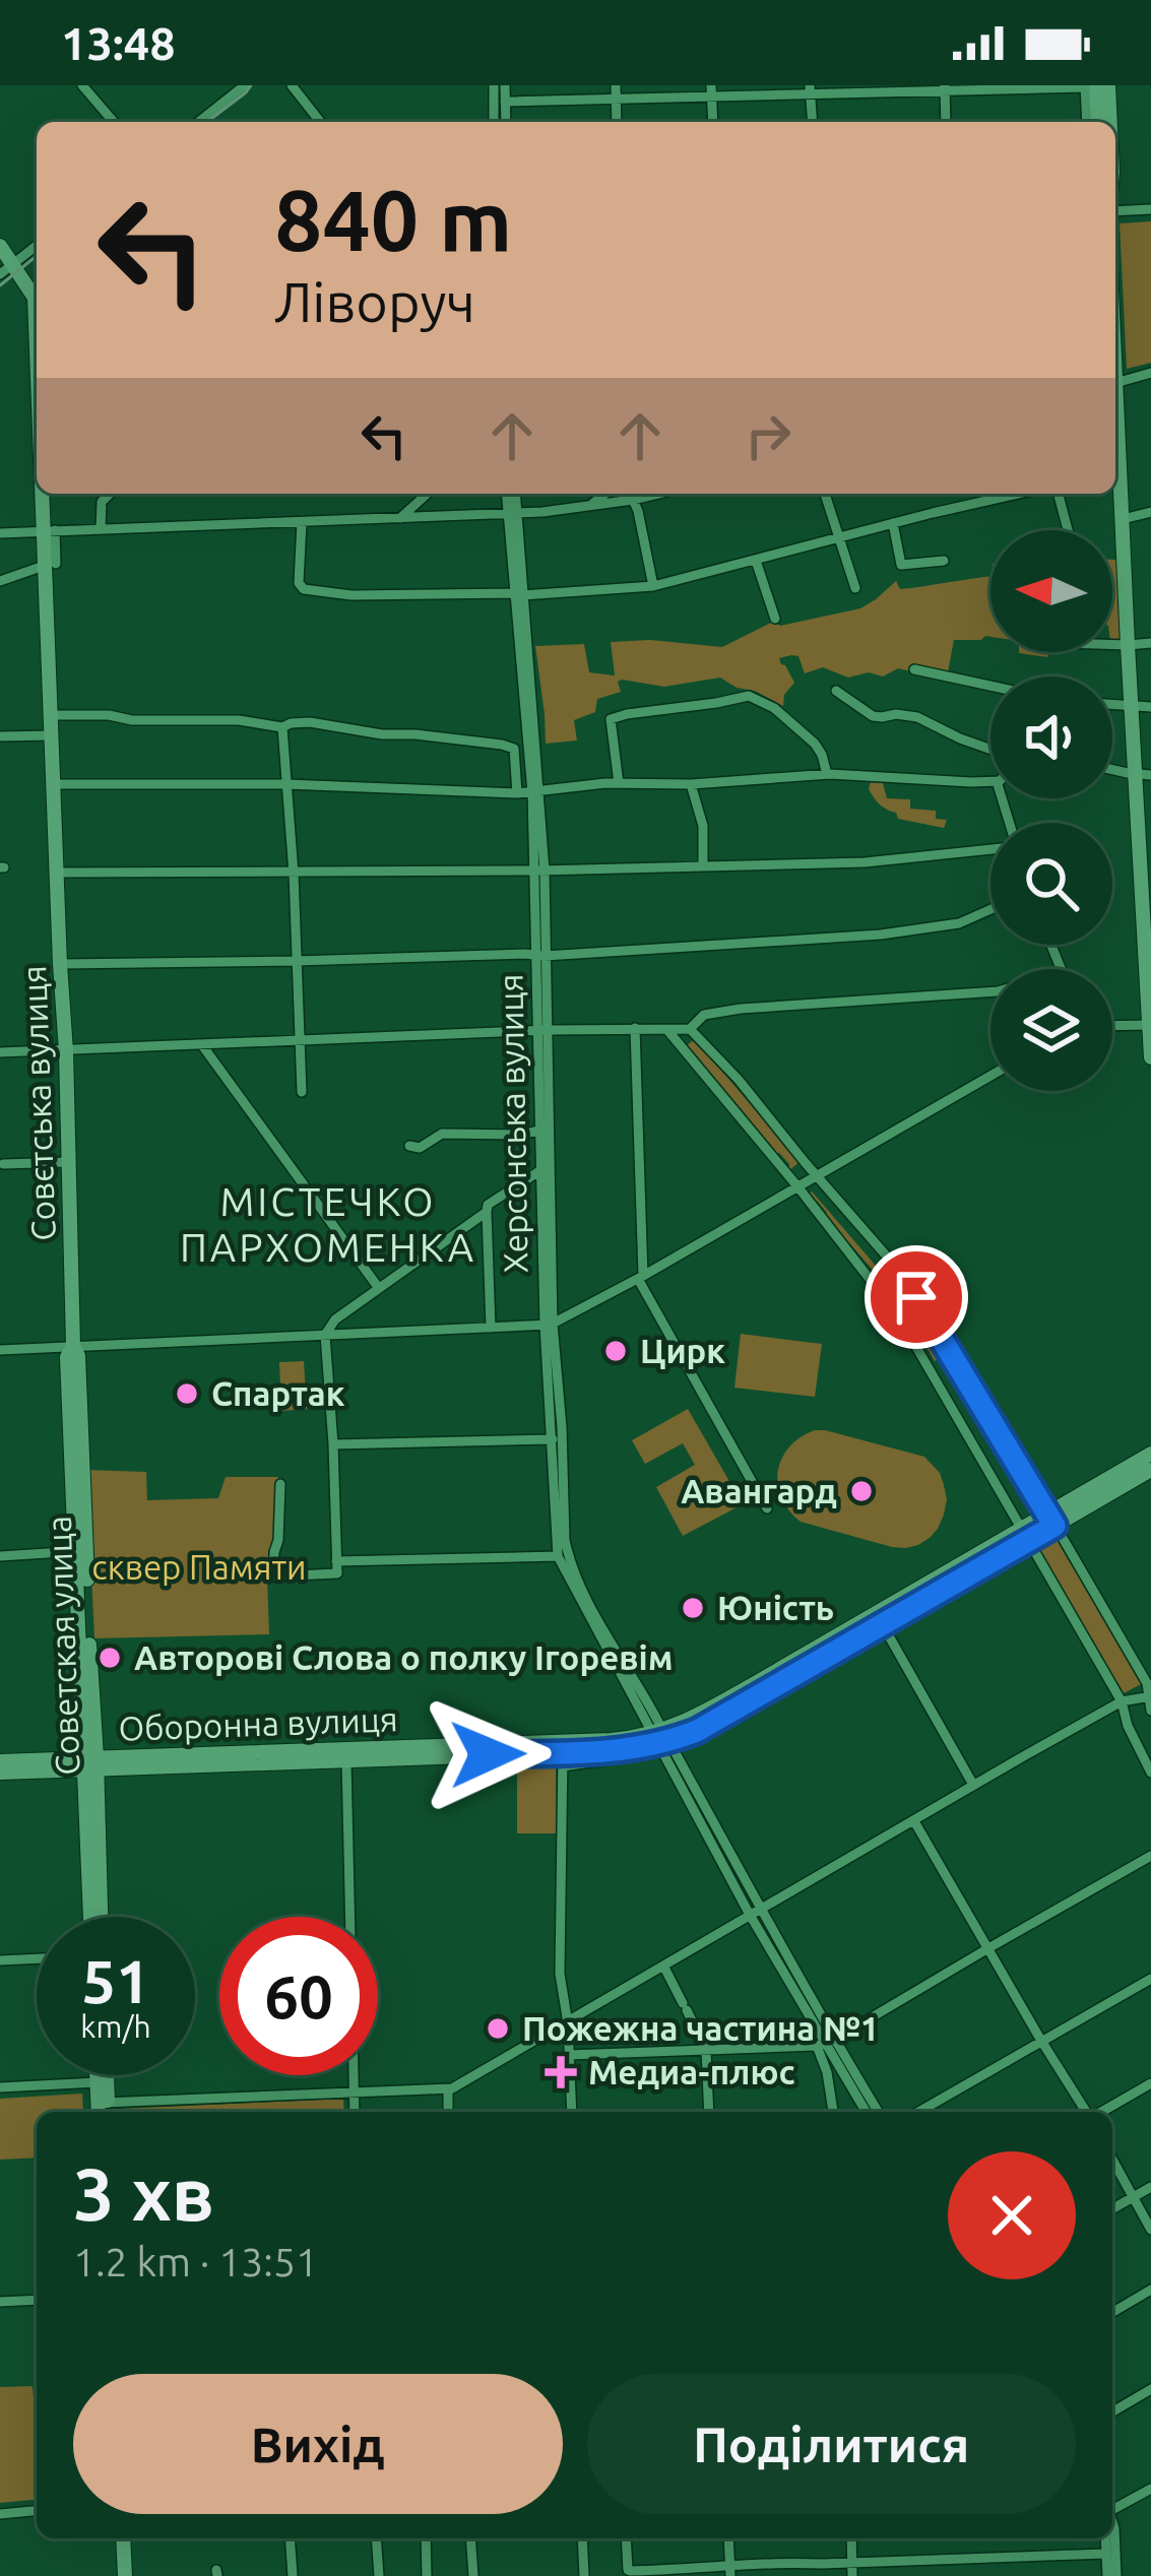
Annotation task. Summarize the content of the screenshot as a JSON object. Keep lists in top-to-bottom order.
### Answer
{
  "streets": {
    "main road": ["Совєтська вулиця", "Советская улица", "Оборонна вулиця"],
    "street": ["Херсонська вулиця"]
  },
  "crossings": [
    ["Совєтська вулиця", "Советская улица"],
    ["Херсонська вулиця", "Оборонна вулиця"],
    ["Советская улица", "Оборонна вулиця"]
  ],
  "districts": ["МІСТЕЧКО ПАРХОМЕНКА"],
  "parks": ["сквер Памяти"],
  "places": {
    "other": [
      "Цирк",
      "Спартак",
      "Авангард",
      "Юність",
      "Авторові Слова о полку Ігоревім",
      "Пожежна частина №1"
    ],
    "health": ["Медиа-плюс"]
  },
  "north": "left",
  "page": {
    "status": "13:48",
    "turn": ["840 m", "Ліворуч"],
    "speed": "51 km/h",
    "limit": "60",
    "heading": ["3 хв", "1.2 km · 13:51"],
    "buttons": ["Вихід", "Поділитися"]
  }
}
